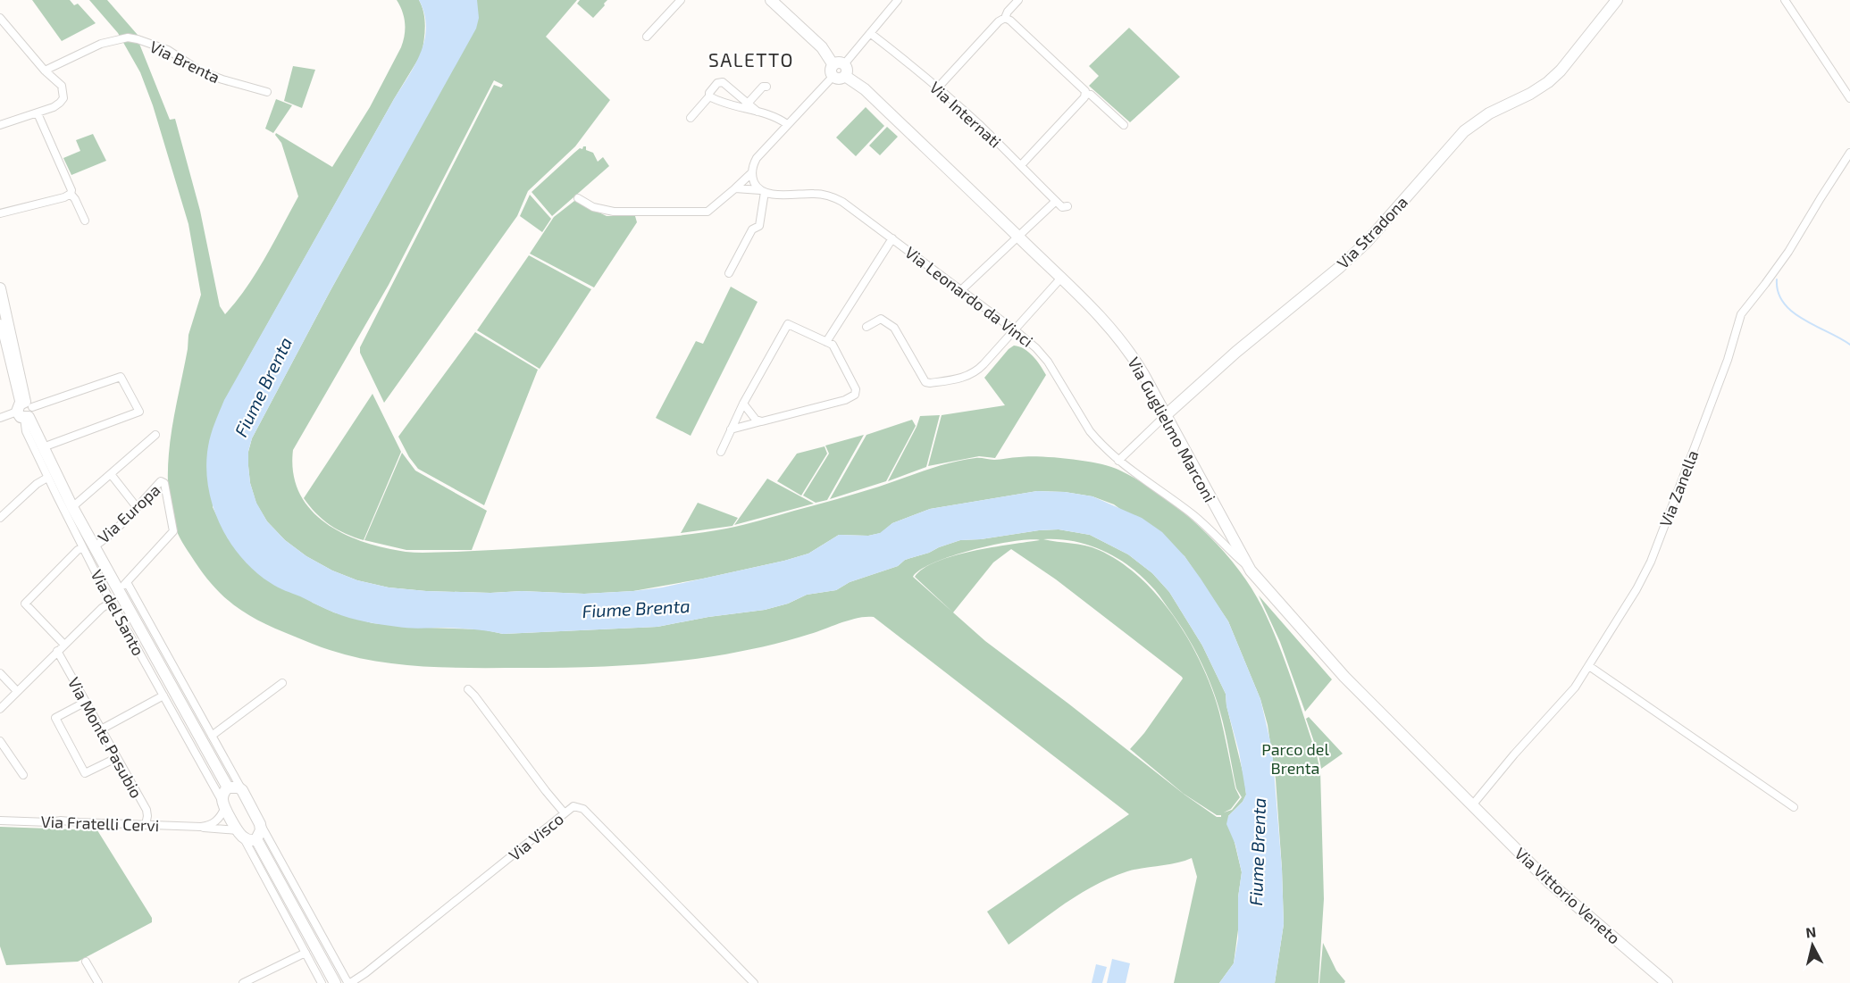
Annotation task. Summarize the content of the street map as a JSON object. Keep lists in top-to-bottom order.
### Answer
{
  "streets": {
    "street": [
      "Via Brenta",
      "Via Internati",
      "Via Stradona",
      "Via Leonardo da Vinci",
      "Via Guglielmo Marconi",
      "Via Zanella",
      "Via Europa",
      "Via del Santo",
      "Via Monte Pasubio",
      "Via Fratelli Cervi",
      "Via Visco",
      "Via Vittorio Veneto"
    ]
  },
  "crossings": [
    ["Via Stradona", "Via Leonardo da Vinci"],
    ["Via Stradona", "Via Guglielmo Marconi"],
    ["Via Leonardo da Vinci", "Via Guglielmo Marconi"],
    ["Via Guglielmo Marconi", "Via Zanella"],
    ["Via Guglielmo Marconi", "Via Vittorio Veneto"],
    ["Via Zanella", "Via Vittorio Veneto"],
    ["Via Europa", "Via del Santo"],
    ["Via del Santo", "Via Fratelli Cervi"],
    ["Via del Santo", "Via Visco"],
    ["Via Monte Pasubio", "Via Fratelli Cervi"]
  ],
  "districts": ["SALETTO"],
  "water": ["Fiume Brenta"],
  "parks": ["Parco del Brenta"],
  "north": "top"
}
